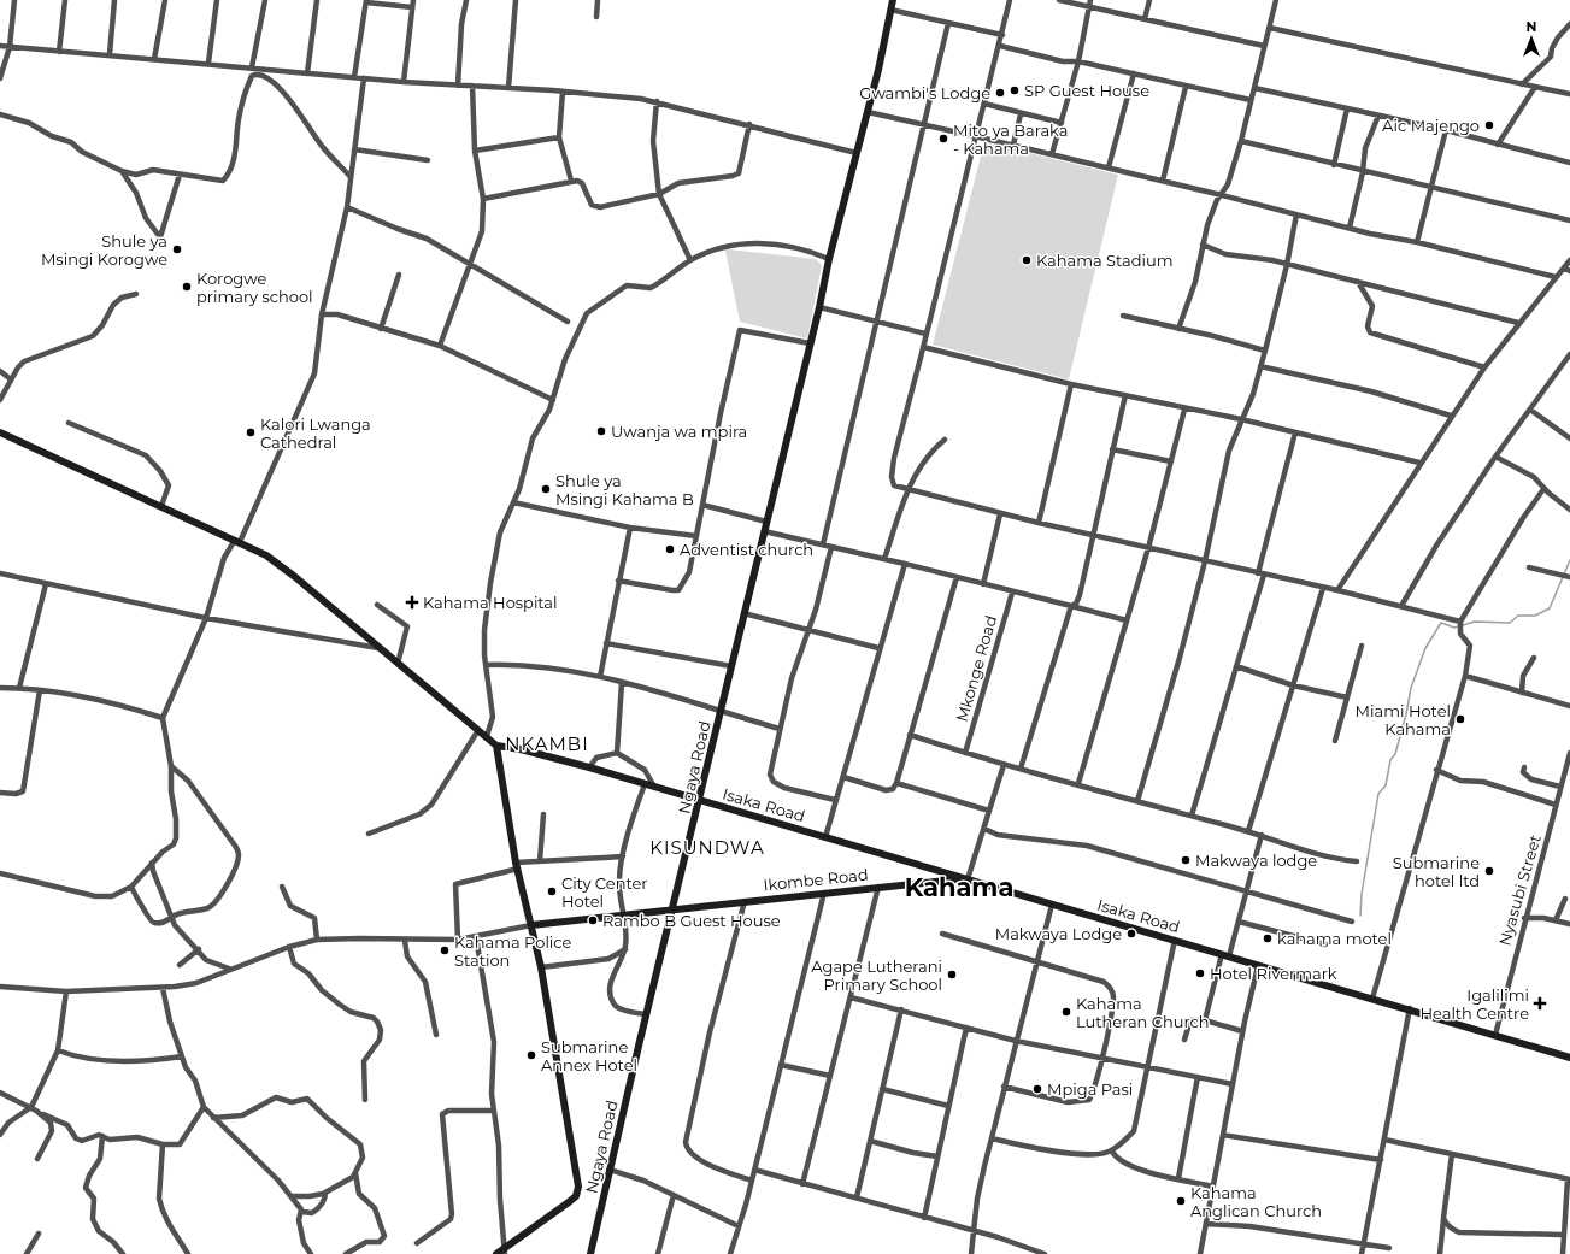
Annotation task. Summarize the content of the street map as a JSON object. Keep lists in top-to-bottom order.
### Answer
{
  "streets": {
    "street": [
      "Mkonge Road",
      "Ngaya Road",
      "Isaka Road",
      "Ikombe Road",
      "Nyasubi Street"
    ]
  },
  "crossings": [
    ["Ngaya Road", "Isaka Road"],
    ["Ngaya Road", "Ikombe Road"],
    ["Isaka Road", "Ikombe Road"],
    ["Isaka Road", "Nyasubi Street"]
  ],
  "districts": ["NKAMBI", "KISUNDWA", "Kahama"],
  "places": {
    "other": [
      "SP Guest House",
      "Gwambi's Lodge",
      "Aic Majengo",
      "Mito ya Baraka - Kahama",
      "Shule ya Msingi Korogwe",
      "Kahama Stadium",
      "Korogwe primary school",
      "Uwanja wa mpira",
      "Kalori Lwanga Cathedral",
      "Shule ya Msingi Kahama B",
      "Adventist church",
      "Miami Hotel Kahama",
      "Makwaya lodge",
      "Submarine hotel ltd",
      "City Center Hotel",
      "Rambo B Guest House",
      "Makwaya Lodge",
      "kahama motel",
      "Kahama Police Station",
      "Hotel Rivermark",
      "Agape Lutherani Primary School",
      "Kahama Lutheran Church",
      "Submarine Annex Hotel",
      "Mpiga Pasi",
      "Kahama Anglican Church"
    ],
    "health": ["Kahama Hospital", "Igalilimi Health Centre"]
  },
  "north": "top"
}
